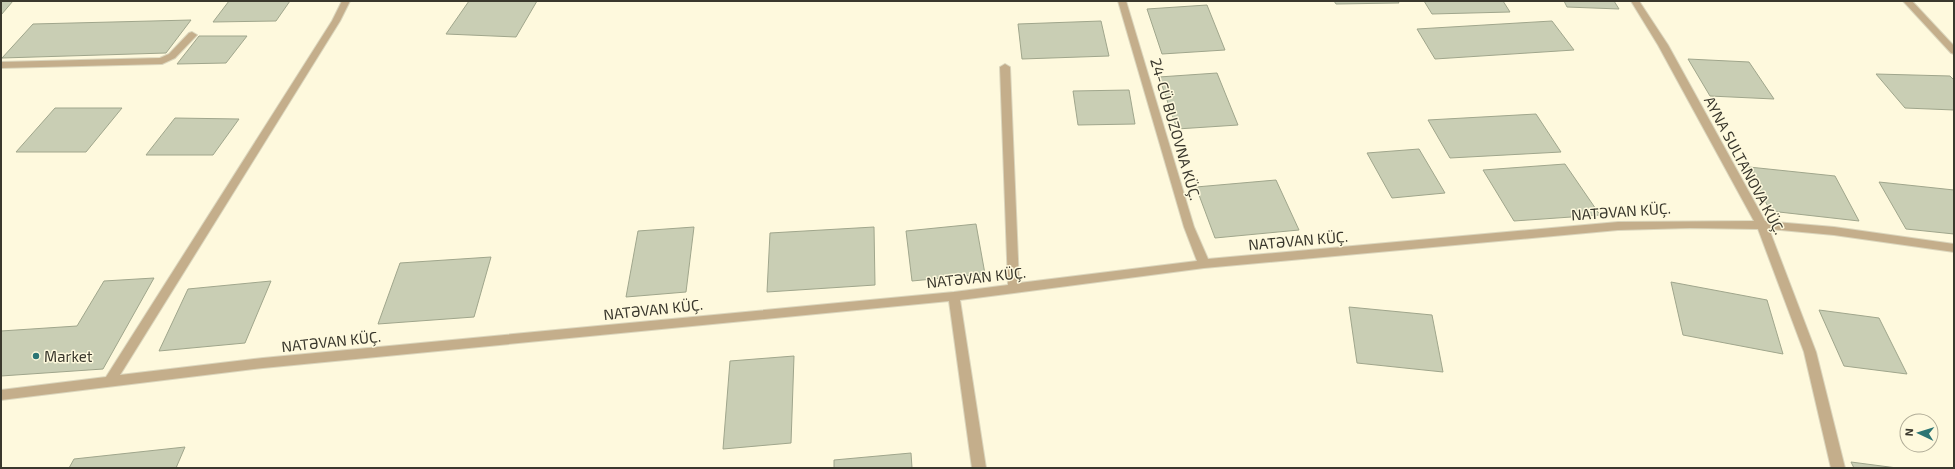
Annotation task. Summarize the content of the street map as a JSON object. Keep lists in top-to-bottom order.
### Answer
{
  "streets": {
    "street": ["24-CÜ BUZOVNA KÜÇ.", "AYNA SULTANOVA KÜÇ.", "NATƏVAN KÜÇ."]
  },
  "crossings": [
    ["24-CÜ BUZOVNA KÜÇ.", "NATƏVAN KÜÇ."],
    ["AYNA SULTANOVA KÜÇ.", "NATƏVAN KÜÇ."]
  ],
  "places": ["Market"],
  "north": "left"
}
